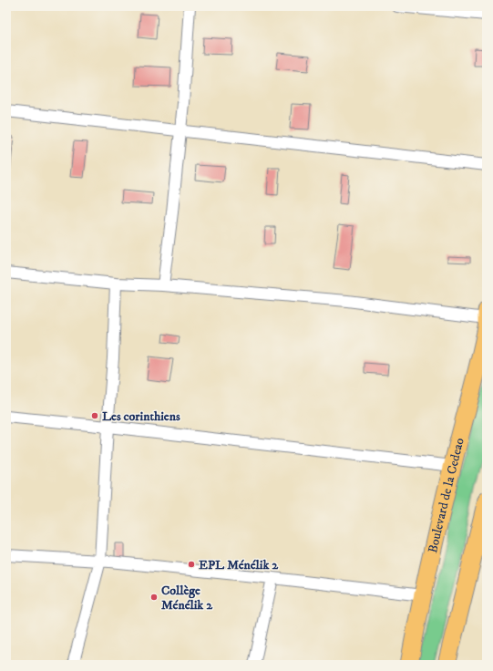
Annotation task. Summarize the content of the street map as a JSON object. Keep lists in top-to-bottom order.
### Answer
{
  "streets": {
    "main road": ["Boulevard de la Cedeao"]
  },
  "places": ["Les corinthiens", "EPL Ménélik 2", "Collège Ménélik 2"]
}
